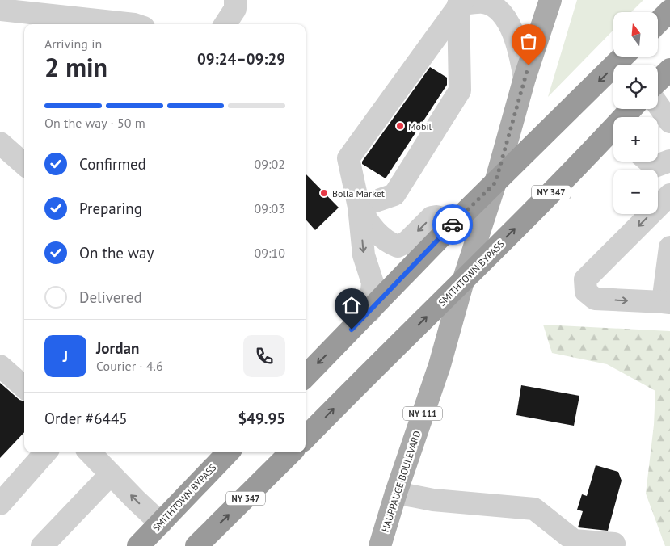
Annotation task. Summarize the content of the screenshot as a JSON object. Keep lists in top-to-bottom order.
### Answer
{
  "streets": {
    "highway": ["NY 347", "SMITHTOWN BYPASS"],
    "main road": ["NY 111", "HAUPPAUGE BOULEVARD"]
  },
  "crossings": [
    ["SMITHTOWN BYPASS", "HAUPPAUGE BOULEVARD"]
  ],
  "places": ["Mobil", "Bolla Market"],
  "north": "top",
  "page": {
    "map_buttons": ["+", "−"],
    "heading": ["2 min", "Arriving in", "09:24–09:29"],
    "panel": [
      "Jordan",
      "Courier · 4.6",
      "Order #6445",
      "$49.95"
    ],
    "bar": "On the way · 50 m",
    "list": [
      ["Confirmed", "09:02"],
      ["Preparing", "09:03"],
      ["On the way", "09:10"],
      "Delivered"
    ],
    "round": "J"
  }
}
